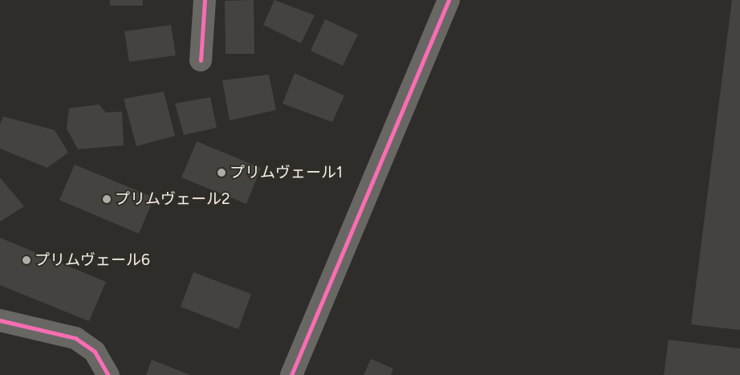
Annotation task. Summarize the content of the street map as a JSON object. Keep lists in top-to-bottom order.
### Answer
{
  "places": ["プリムヴェール1", "プリムヴェール2", "プリムヴェール6"]
}
